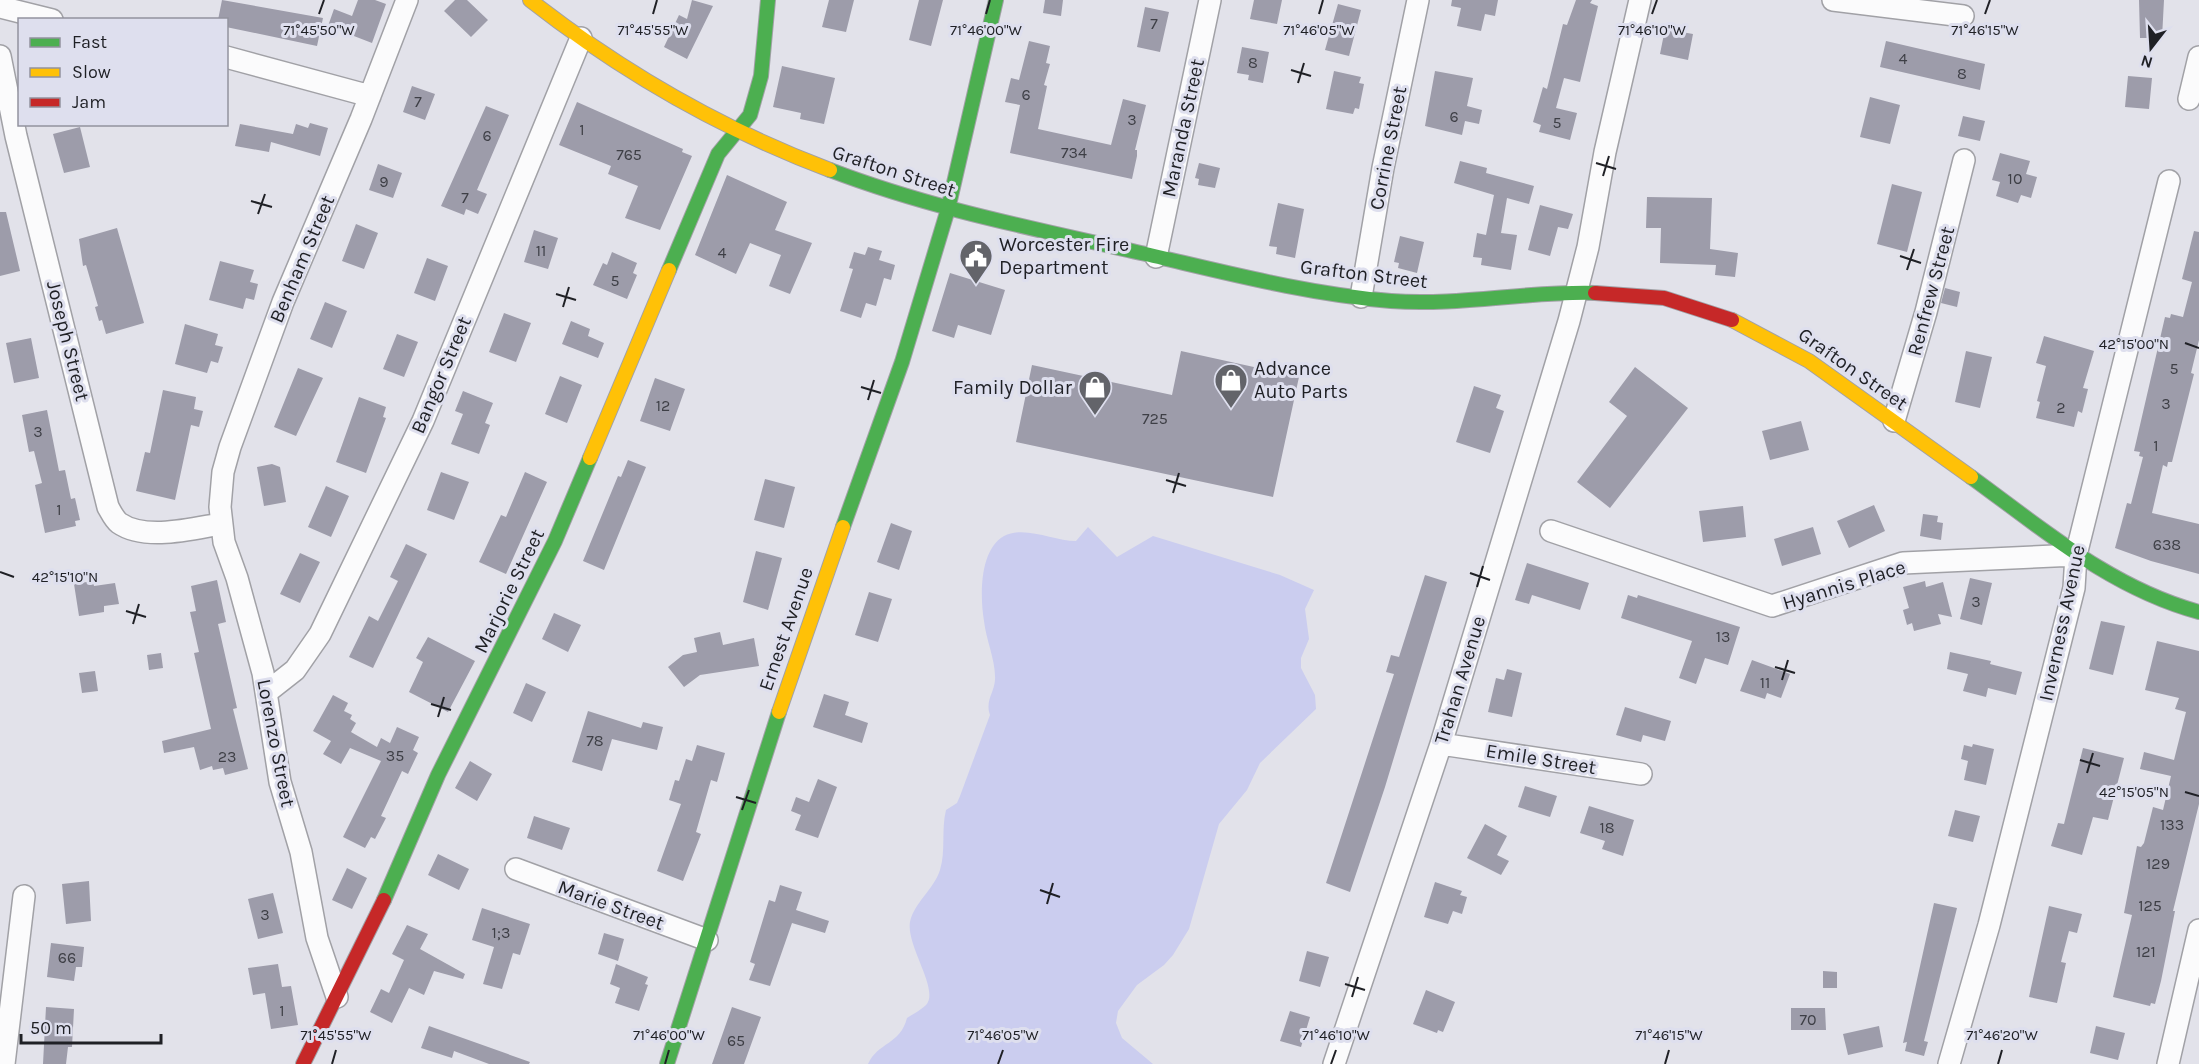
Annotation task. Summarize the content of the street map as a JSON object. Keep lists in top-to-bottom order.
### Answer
{
  "streets": {
    "main road": ["Grafton Street", "Marjorie Street", "Ernest Avenue"],
    "street": [
      "Maranda Street",
      "Corrine Street",
      "Benham Street",
      "Renfrew Street",
      "Joseph Street",
      "Bangor Street",
      "Hyannis Place",
      "Inverness Avenue",
      "Trahan Avenue",
      "Lorenzo Street",
      "Emile Street",
      "Marie Street"
    ]
  },
  "crossings": [
    ["Maranda Street", "Grafton Street"],
    ["Corrine Street", "Grafton Street"],
    ["Grafton Street", "Renfrew Street"],
    ["Grafton Street", "Bangor Street"],
    ["Grafton Street", "Hyannis Place"],
    ["Grafton Street", "Marjorie Street"],
    ["Grafton Street", "Inverness Avenue"],
    ["Grafton Street", "Ernest Avenue"],
    ["Grafton Street", "Trahan Avenue"],
    ["Benham Street", "Joseph Street"],
    ["Benham Street", "Lorenzo Street"],
    ["Joseph Street", "Lorenzo Street"],
    ["Bangor Street", "Lorenzo Street"],
    ["Hyannis Place", "Inverness Avenue"],
    ["Marjorie Street", "Lorenzo Street"],
    ["Ernest Avenue", "Marie Street"],
    ["Trahan Avenue", "Emile Street"]
  ],
  "places": {
    "public building": ["Worcester Fire Department"],
    "shop": ["Advance Auto Parts", "Family Dollar"]
  },
  "house_numbers": [
    "7",
    "4",
    "8",
    "8",
    "6",
    "7",
    "6",
    "3",
    "5",
    "1",
    "6",
    "734",
    "765",
    "10",
    "9",
    "7",
    "11",
    "4",
    "5",
    "5",
    "3",
    "12",
    "2",
    "725",
    "3",
    "1",
    "1",
    "638",
    "3",
    "13",
    "11",
    "78",
    "35",
    "23",
    "133",
    "18",
    "129",
    "125",
    "3",
    "1;3",
    "121",
    "66",
    "1",
    "70",
    "65"
  ],
  "legend": ["Fast", "Slow", "Jam"],
  "scale_bar": "50 m",
  "north": "bottom",
  "coordinates": [
    "71°45'50\"W",
    "71°45'55\"W",
    "71°46'00\"W",
    "71°46'05\"W",
    "71°46'10\"W",
    "71°46'15\"W",
    "42°15'00\"N",
    "42°15'10\"N",
    "42°15'05\"N",
    "71°46'20\"W"
  ]
}
